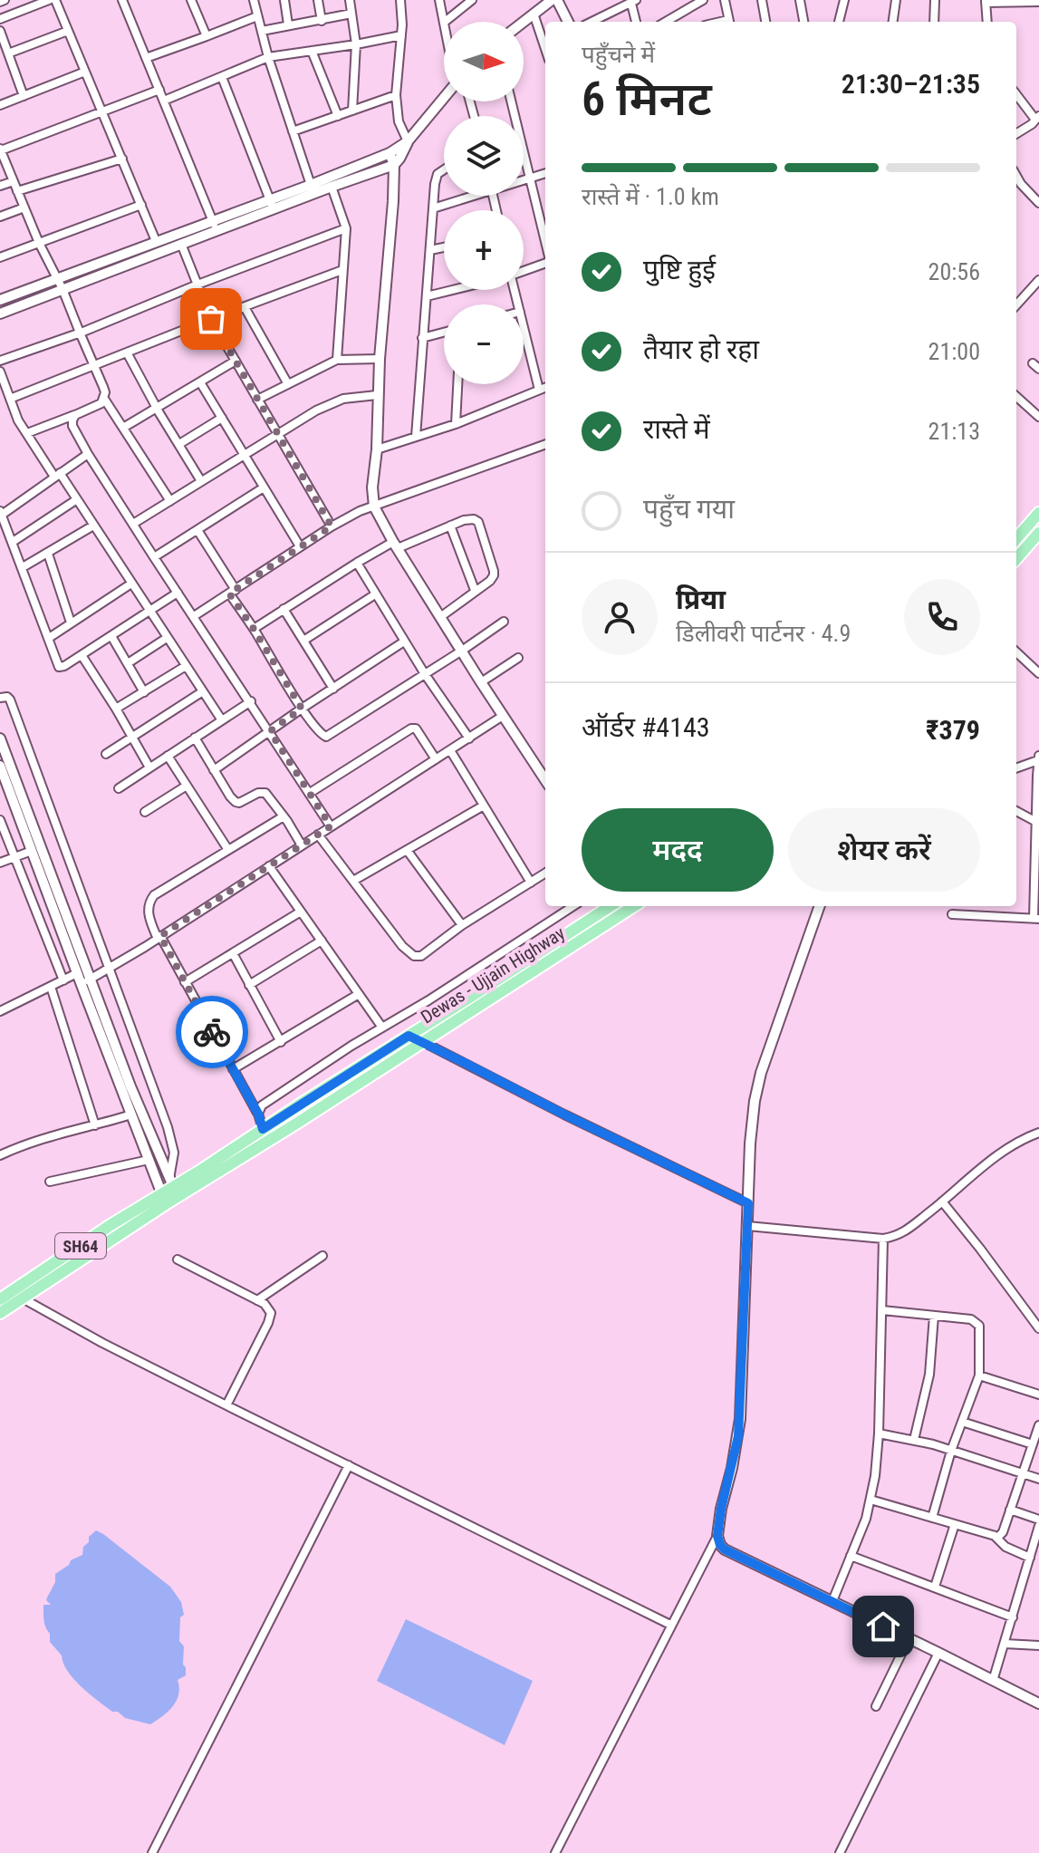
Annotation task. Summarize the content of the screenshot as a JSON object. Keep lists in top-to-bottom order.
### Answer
{
  "streets": {
    "main road": ["Dewas - Ujjain Highway", "SH64"]
  },
  "north": "right",
  "page": {
    "map_buttons": ["+", "−"],
    "heading": ["6 मिनट", "पहुँचने में", "21:30–21:35"],
    "panel": [
      "प्रिया",
      "डिलीवरी पार्टनर · 4.9",
      "ऑर्डर #4143",
      "₹379"
    ],
    "bar": "रास्ते में · 1.0 km",
    "list": [
      ["पुष्टि हुई", "20:56"],
      ["तैयार हो रहा", "21:00"],
      ["रास्ते में", "21:13"],
      "पहुँच गया"
    ],
    "buttons": ["मदद", "शेयर करें"]
  }
}
